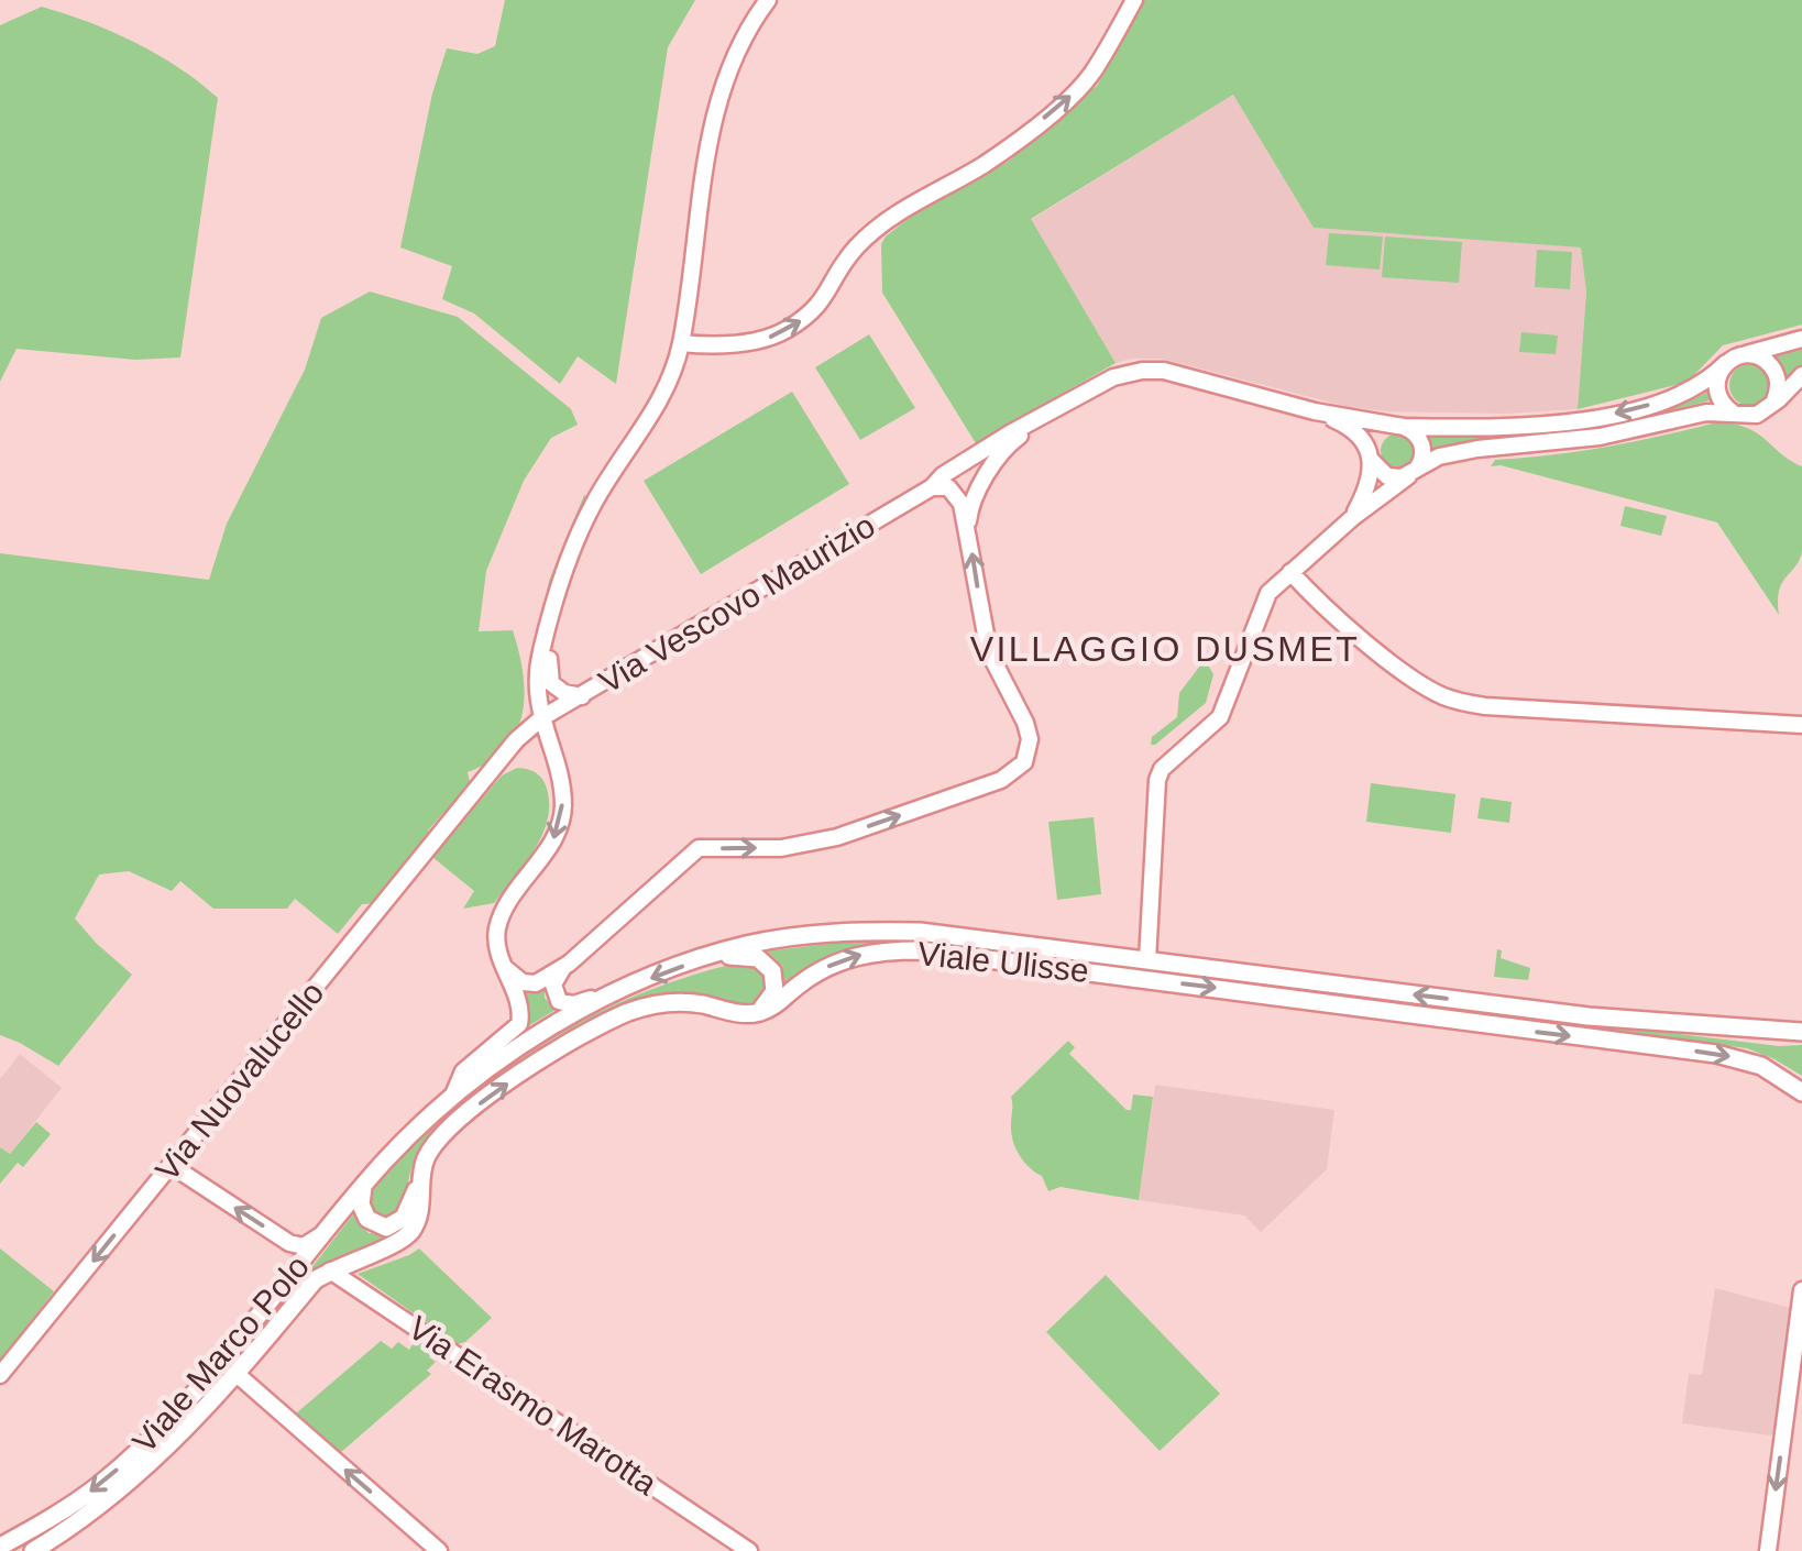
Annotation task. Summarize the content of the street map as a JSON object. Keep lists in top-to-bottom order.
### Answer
{
  "streets": {
    "main road": [
      "Via Vescovo Maurizio",
      "Viale Ulisse",
      "Via Nuovalucello",
      "Viale Marco Polo",
      "Via Erasmo Marotta"
    ]
  },
  "crossings": [
    ["Via Vescovo Maurizio", "Via Nuovalucello"],
    ["Viale Ulisse", "Viale Marco Polo"],
    ["Viale Marco Polo", "Via Erasmo Marotta"]
  ],
  "one_way": ["Via Nuovalucello"],
  "districts": ["VILLAGGIO DUSMET"]
}
